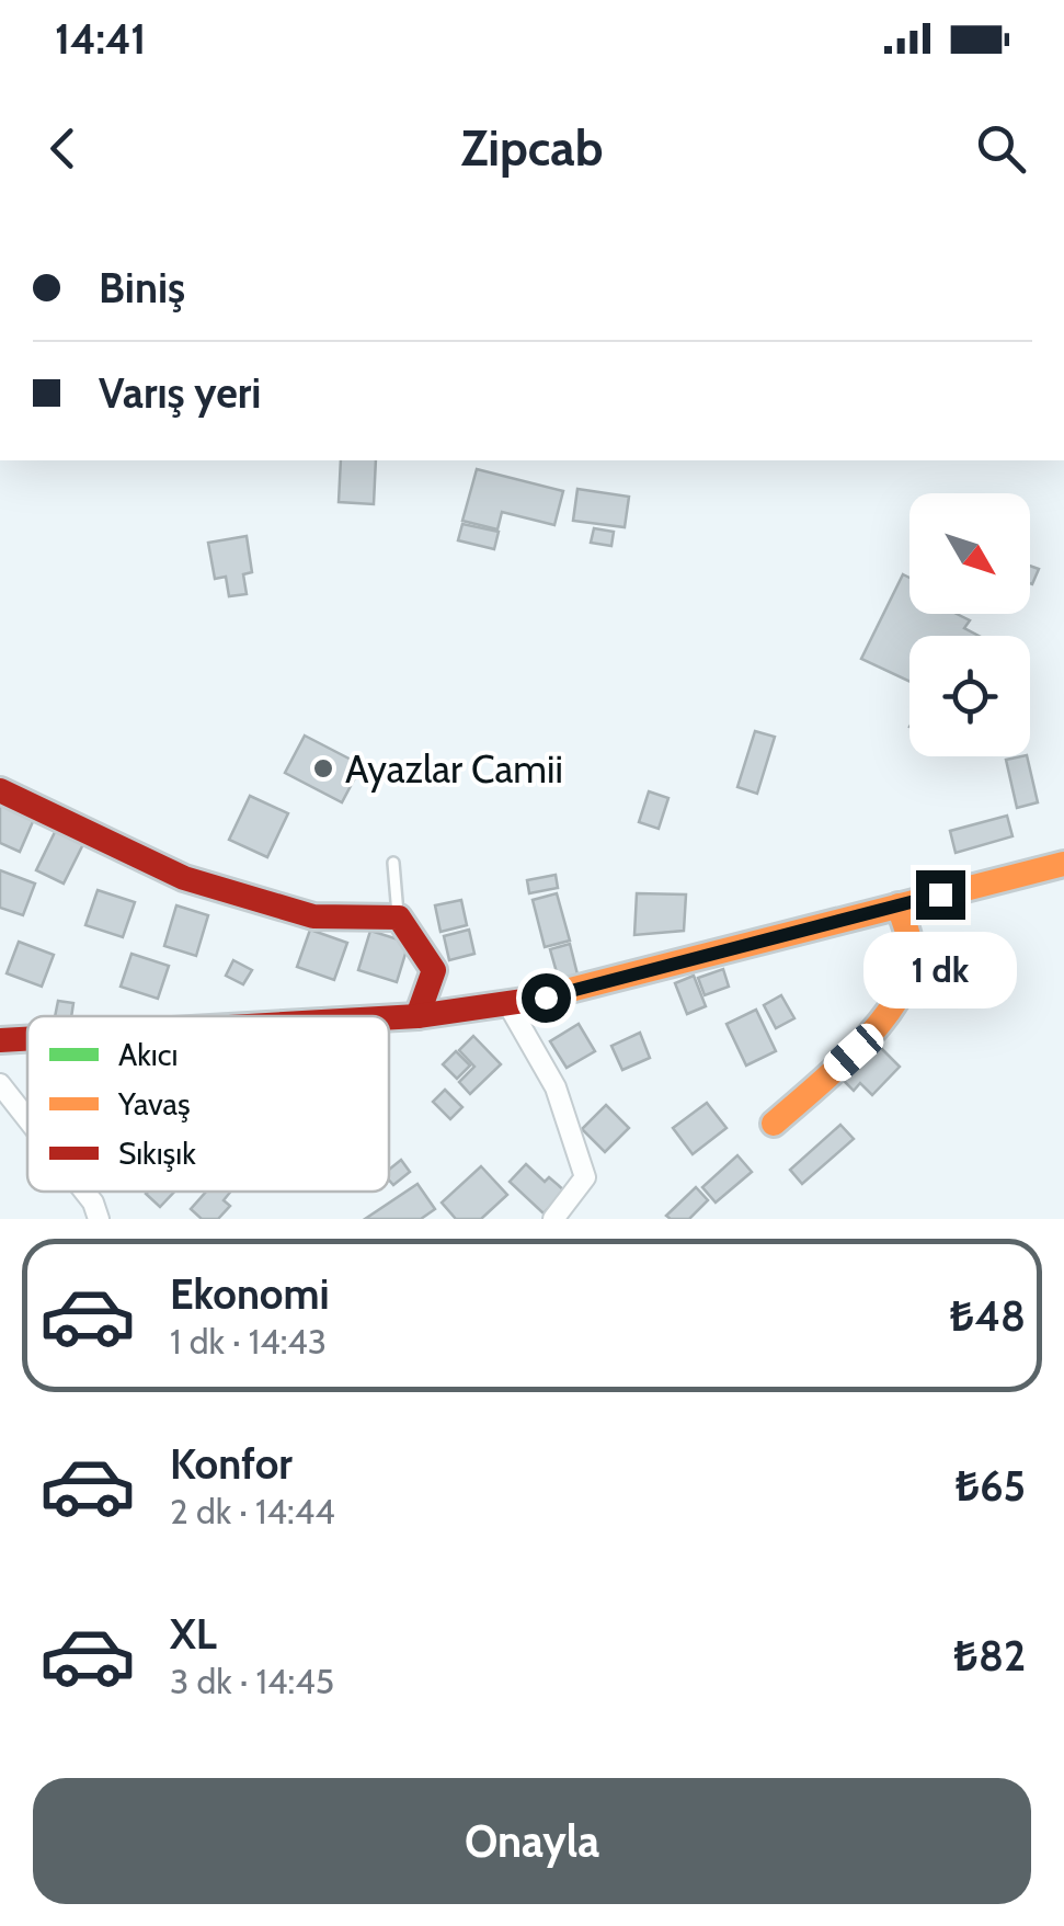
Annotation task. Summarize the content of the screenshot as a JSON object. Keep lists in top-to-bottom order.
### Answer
{
  "places": ["Ayazlar Camii"],
  "legend": ["Akıcı", "Yavaş", "Sıkışık"],
  "north": "bottom right",
  "page": {
    "status": "14:41",
    "header": "Zipcab",
    "banner": ["Biniş", "Varış yeri"],
    "bubble": "1 dk",
    "list": [
      {
        "name": "Ekonomi",
        "note": "1 dk · 14:43",
        "value": "₺48"
      },
      {
        "name": "Konfor",
        "note": "2 dk · 14:44",
        "value": "₺65"
      },
      {
        "name": "XL",
        "note": "3 dk · 14:45",
        "value": "₺82"
      }
    ],
    "buttons": "Onayla"
  }
}
